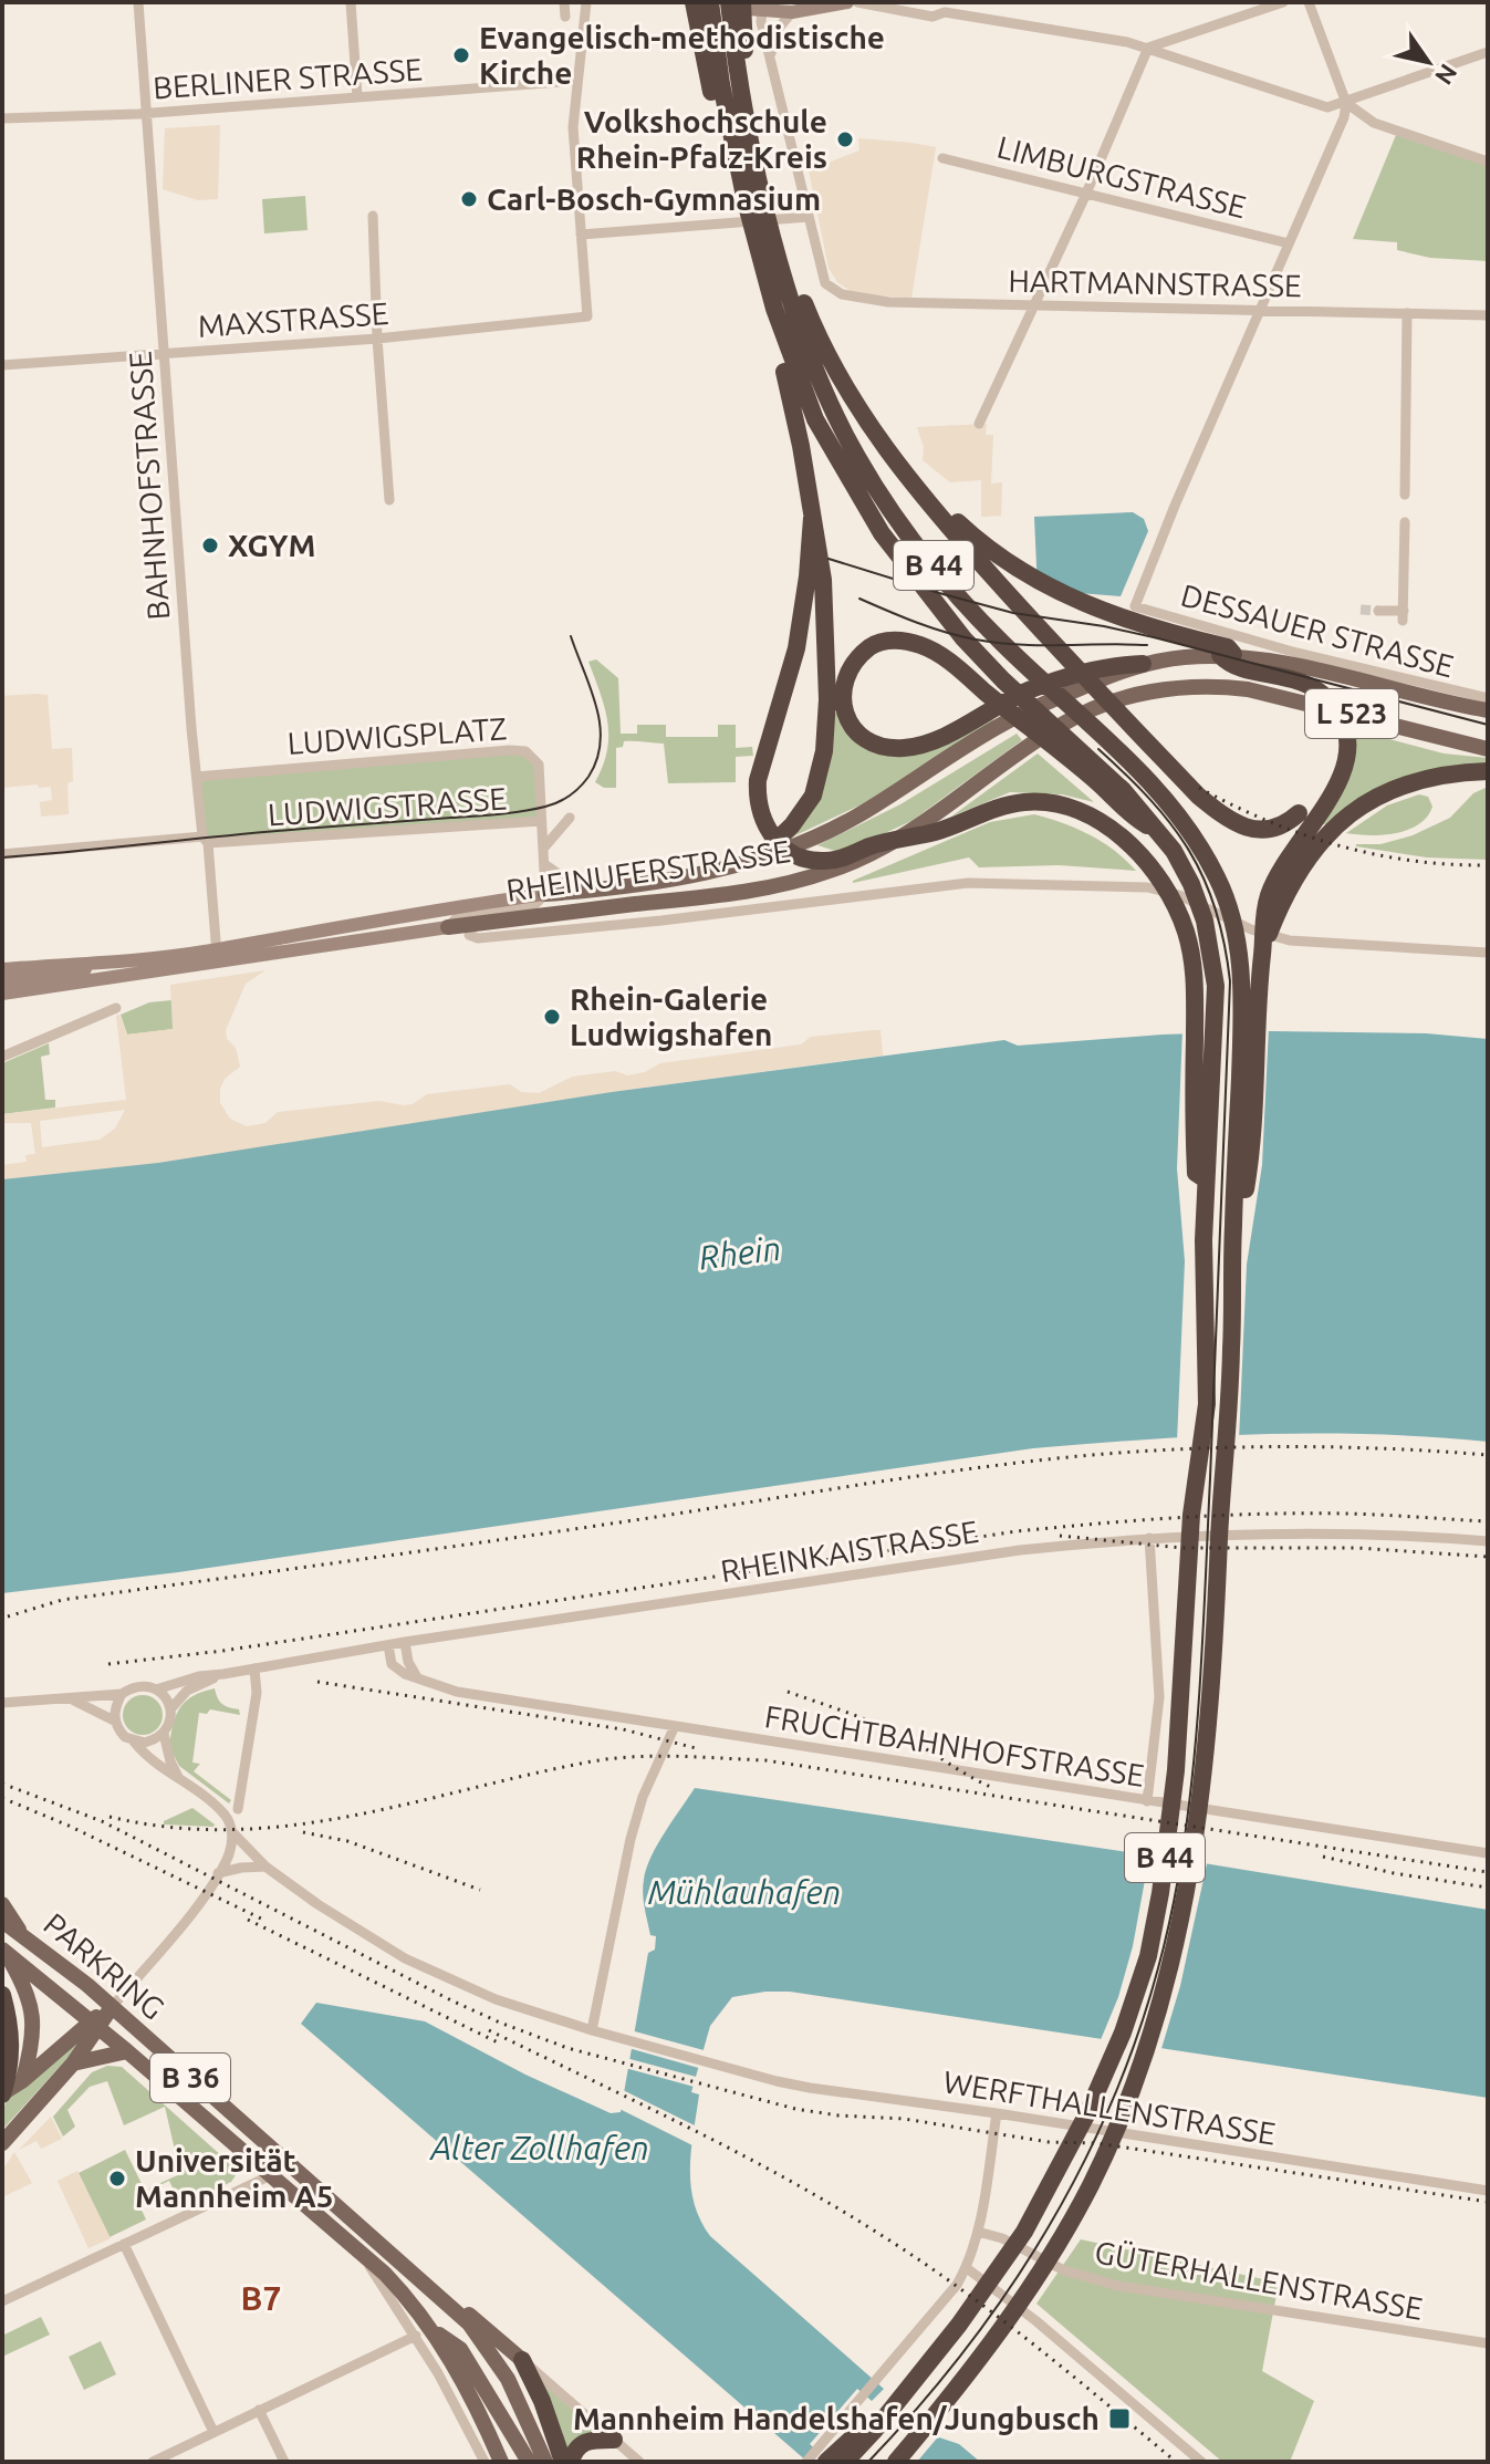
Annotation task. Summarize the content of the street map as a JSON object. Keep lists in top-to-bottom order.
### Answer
{
  "streets": {
    "highway": ["B 44"],
    "main road": [
      "L 523",
      "RHEINUFERSTRASSE",
      "PARKRING",
      "B 36"
    ],
    "street": [
      "BERLINER STRASSE",
      "LIMBURGSTRASSE",
      "HARTMANNSTRASSE",
      "MAXSTRASSE",
      "BAHNHOFSTRASSE",
      "DESSAUER STRASSE",
      "LUDWIGSPLATZ",
      "LUDWIGSTRASSE",
      "RHEINKAISTRASSE",
      "FRUCHTBAHNHOFSTRASSE",
      "WERFTHALLENSTRASSE",
      "GÜTERHALLENSTRASSE"
    ]
  },
  "crossings": [
    ["BERLINER STRASSE", "BAHNHOFSTRASSE"],
    ["HARTMANNSTRASSE", "DESSAUER STRASSE"],
    ["MAXSTRASSE", "BAHNHOFSTRASSE"],
    ["BAHNHOFSTRASSE", "L 523"],
    ["BAHNHOFSTRASSE", "LUDWIGSPLATZ"],
    ["BAHNHOFSTRASSE", "LUDWIGSTRASSE"],
    ["BAHNHOFSTRASSE", "RHEINUFERSTRASSE"],
    ["L 523", "RHEINUFERSTRASSE"],
    ["LUDWIGSPLATZ", "LUDWIGSTRASSE"],
    ["LUDWIGSTRASSE", "RHEINUFERSTRASSE"],
    ["RHEINKAISTRASSE", "FRUCHTBAHNHOFSTRASSE"],
    ["RHEINKAISTRASSE", "WERFTHALLENSTRASSE"],
    ["PARKRING", "B 36"]
  ],
  "districts": ["B7"],
  "water": ["Rhein", "Mühlauhafen", "Alter Zollhafen"],
  "places": {
    "other": [
      "Evangelisch-methodistische Kirche",
      "Volkshochschule Rhein-Pfalz-Kreis",
      "Carl-Bosch-Gymnasium",
      "XGYM",
      "Rhein-Galerie Ludwigshafen",
      "Universität Mannheim A5"
    ],
    "transit": ["Mannheim Handelshafen/Jungbusch"]
  },
  "north": "bottom right"
}
